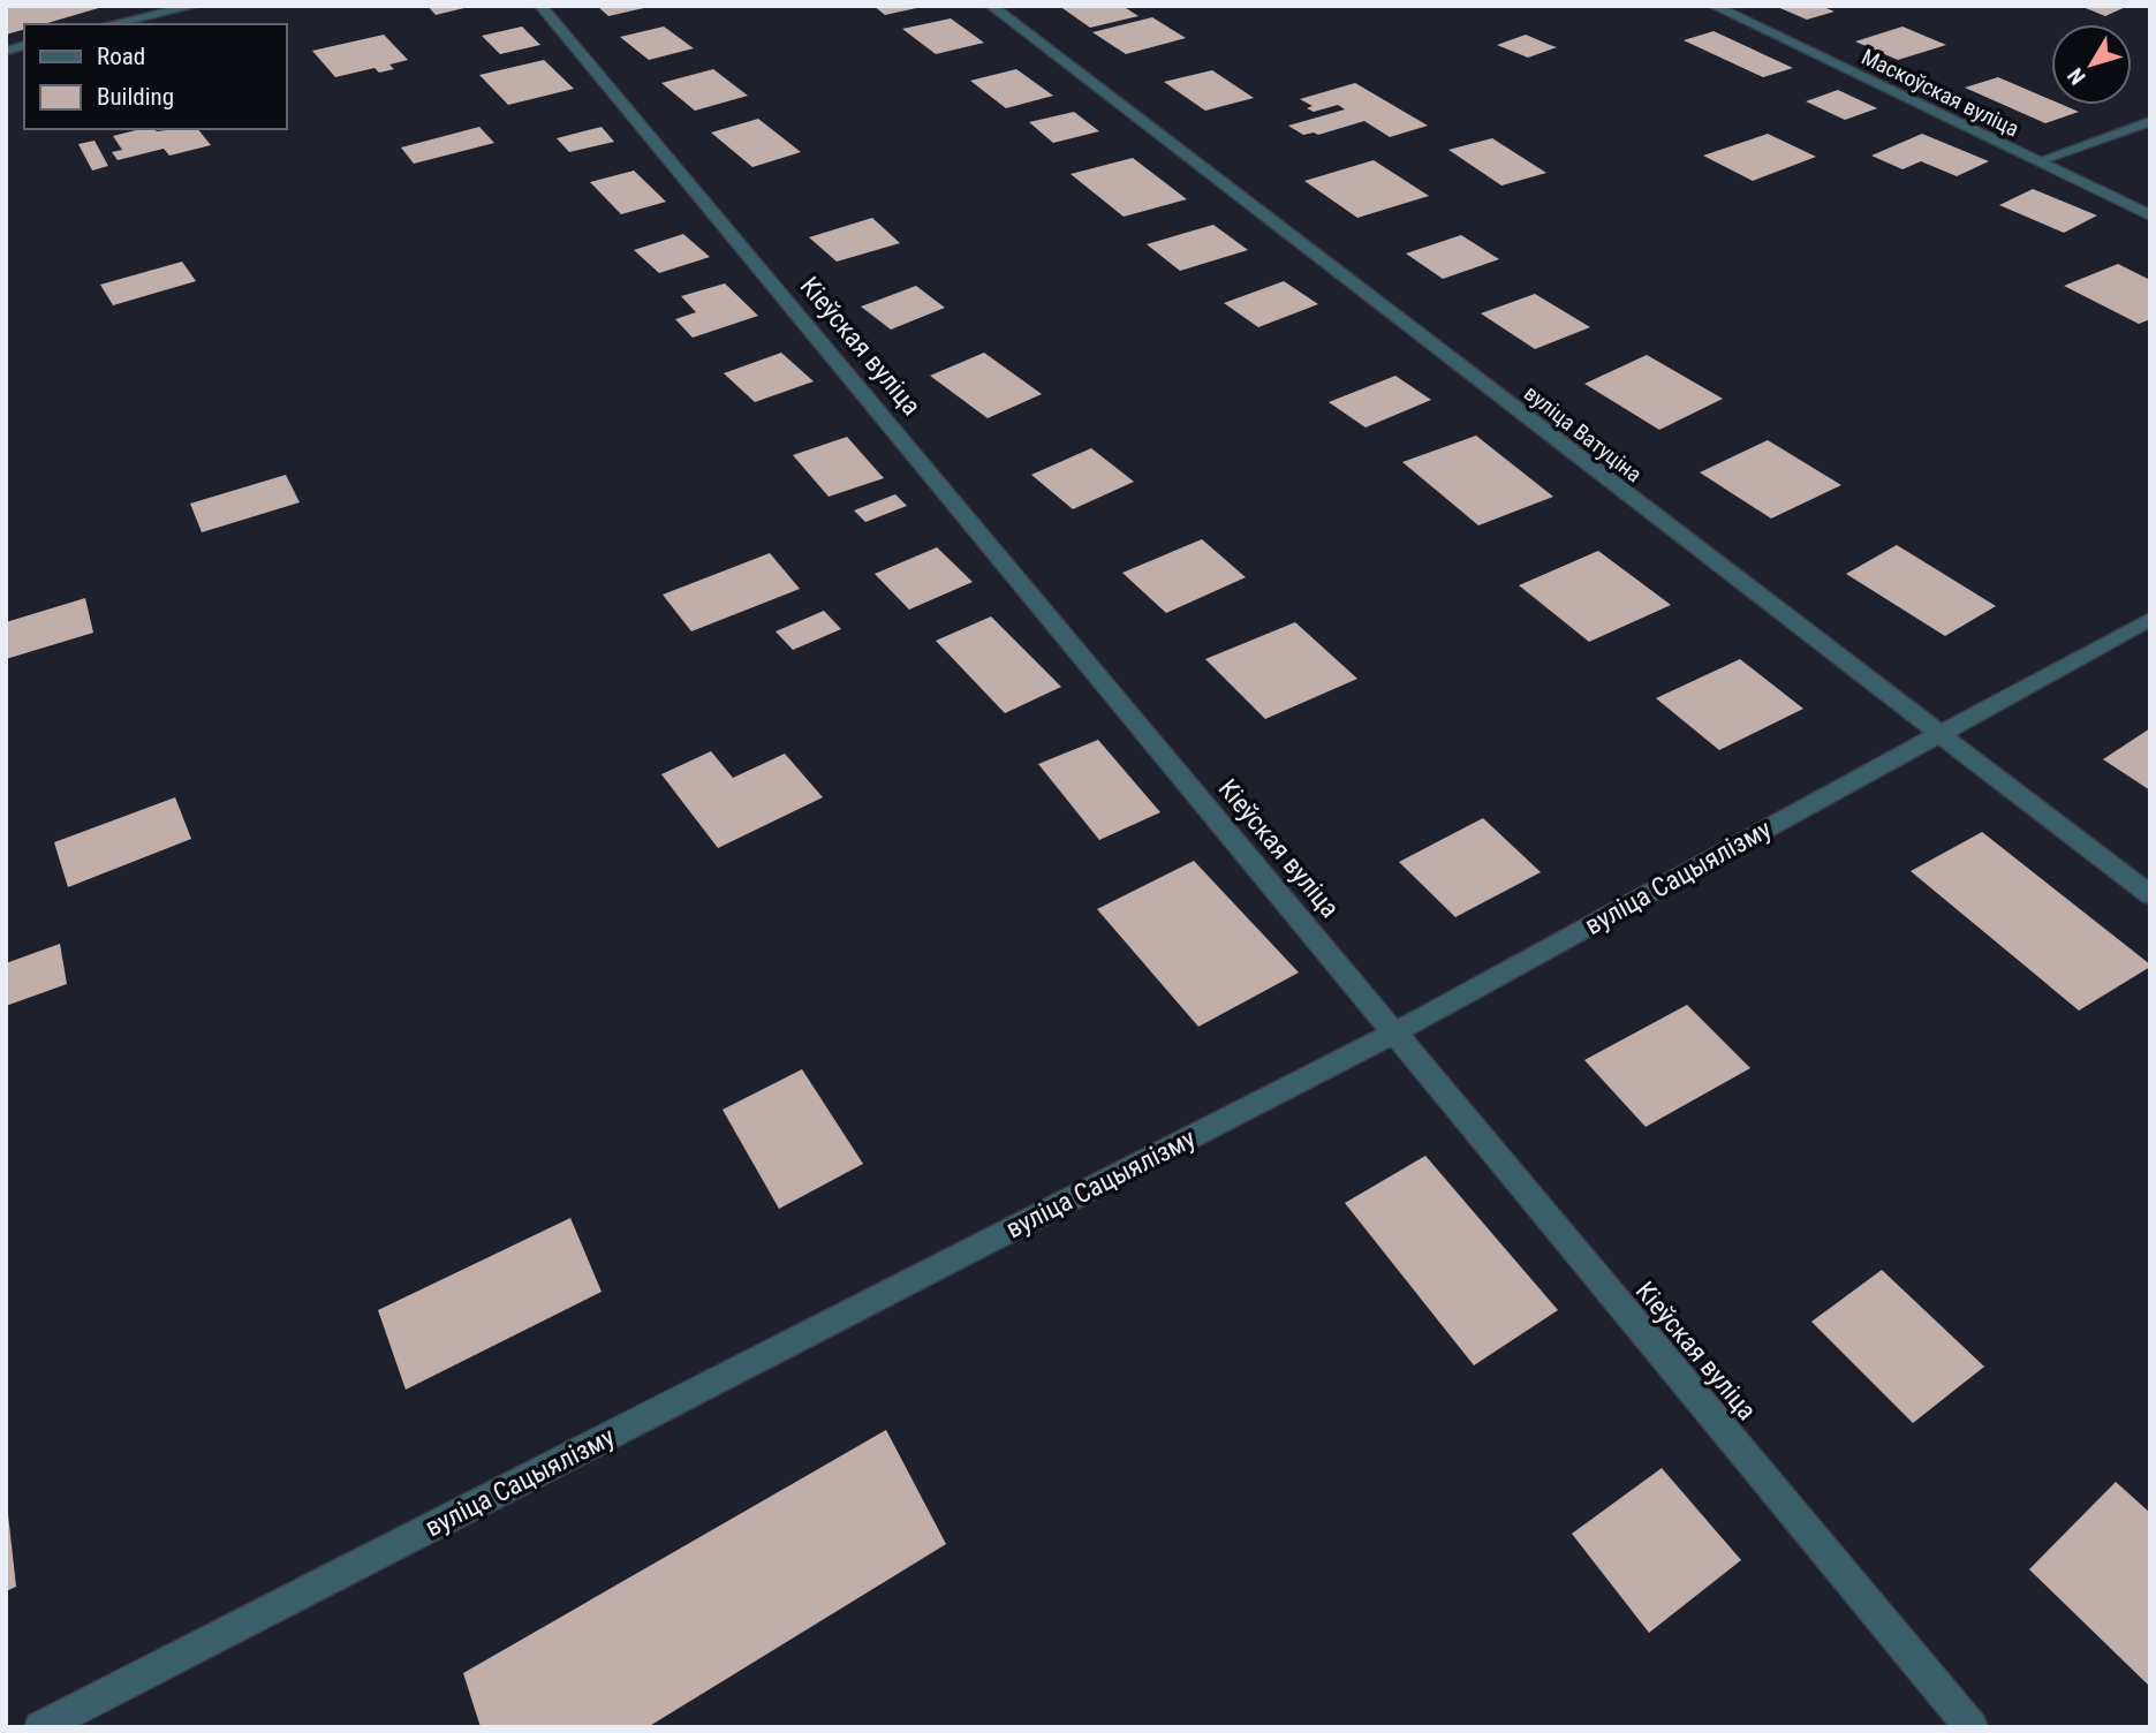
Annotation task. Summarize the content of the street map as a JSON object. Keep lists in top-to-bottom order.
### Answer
{
  "streets": {
    "street": [
      "Маскоўская вуліца",
      "Кіеўская вуліца",
      "вуліца Ватуціна",
      "вуліца Сацыялізму"
    ]
  },
  "crossings": [
    ["Кіеўская вуліца", "вуліца Сацыялізму"],
    ["вуліца Ватуціна", "вуліца Сацыялізму"]
  ],
  "legend": ["Road", "Building"],
  "north": "bottom left"
}
